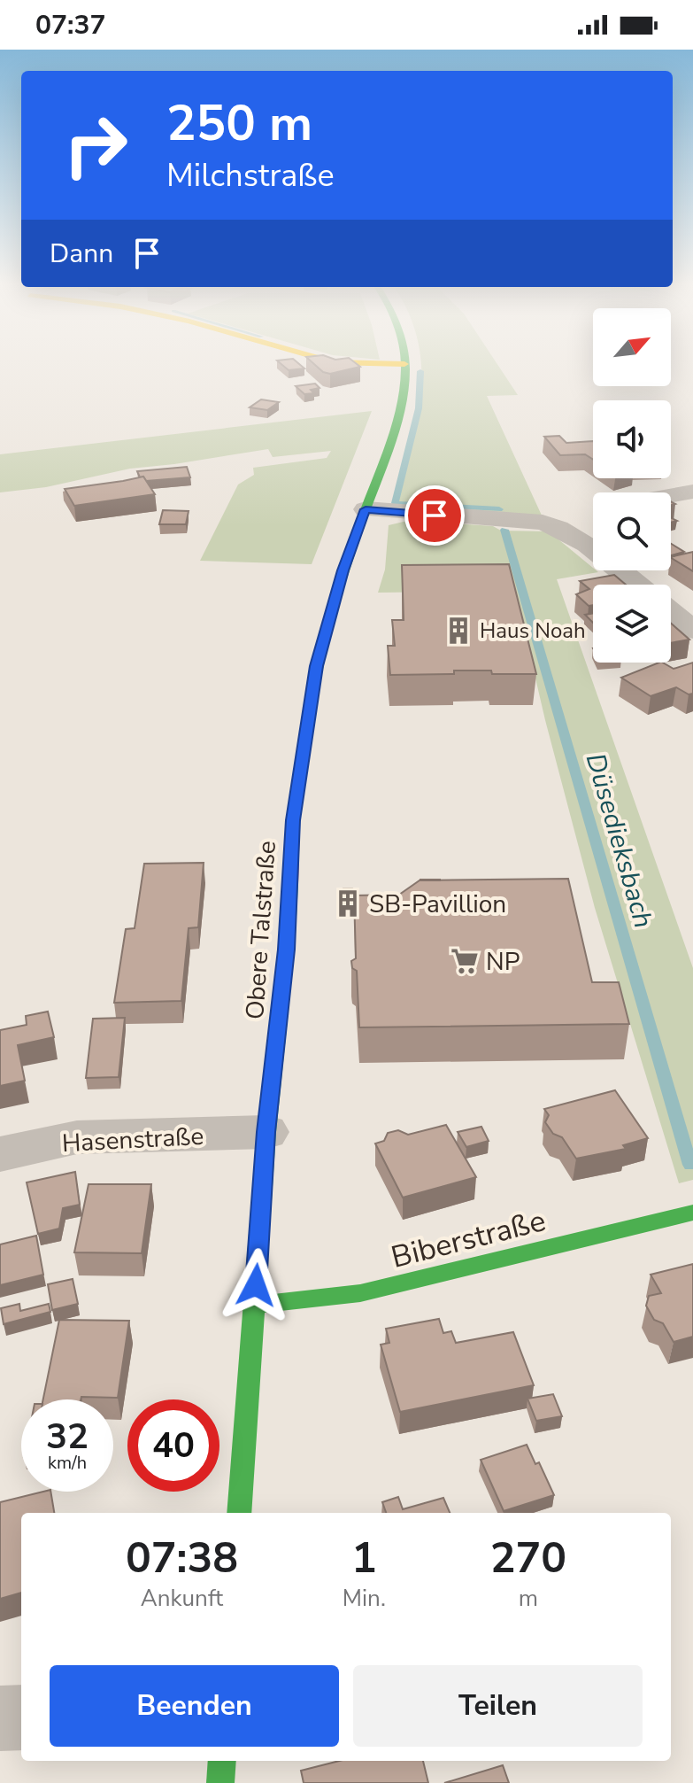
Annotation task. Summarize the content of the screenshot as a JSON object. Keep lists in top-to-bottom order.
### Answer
{
  "streets": {
    "street": ["Obere Talstraße", "Hasenstraße", "Biberstraße"]
  },
  "crossings": [
    ["Obere Talstraße", "Hasenstraße"],
    ["Obere Talstraße", "Biberstraße"]
  ],
  "water": ["Düsedieksbach"],
  "places": {
    "building": ["Haus Noah", "SB-Pavillion"],
    "supermarket": ["NP"]
  },
  "north": "top right",
  "page": {
    "status": "07:37",
    "turn": ["250 m", "Milchstraße"],
    "then": "Dann",
    "speed": "32 km/h",
    "limit": "40",
    "eta": [
      "07:38",
      "Ankunft",
      "1",
      "Min.",
      "270",
      "m"
    ],
    "buttons": ["Beenden", "Teilen"]
  }
}
